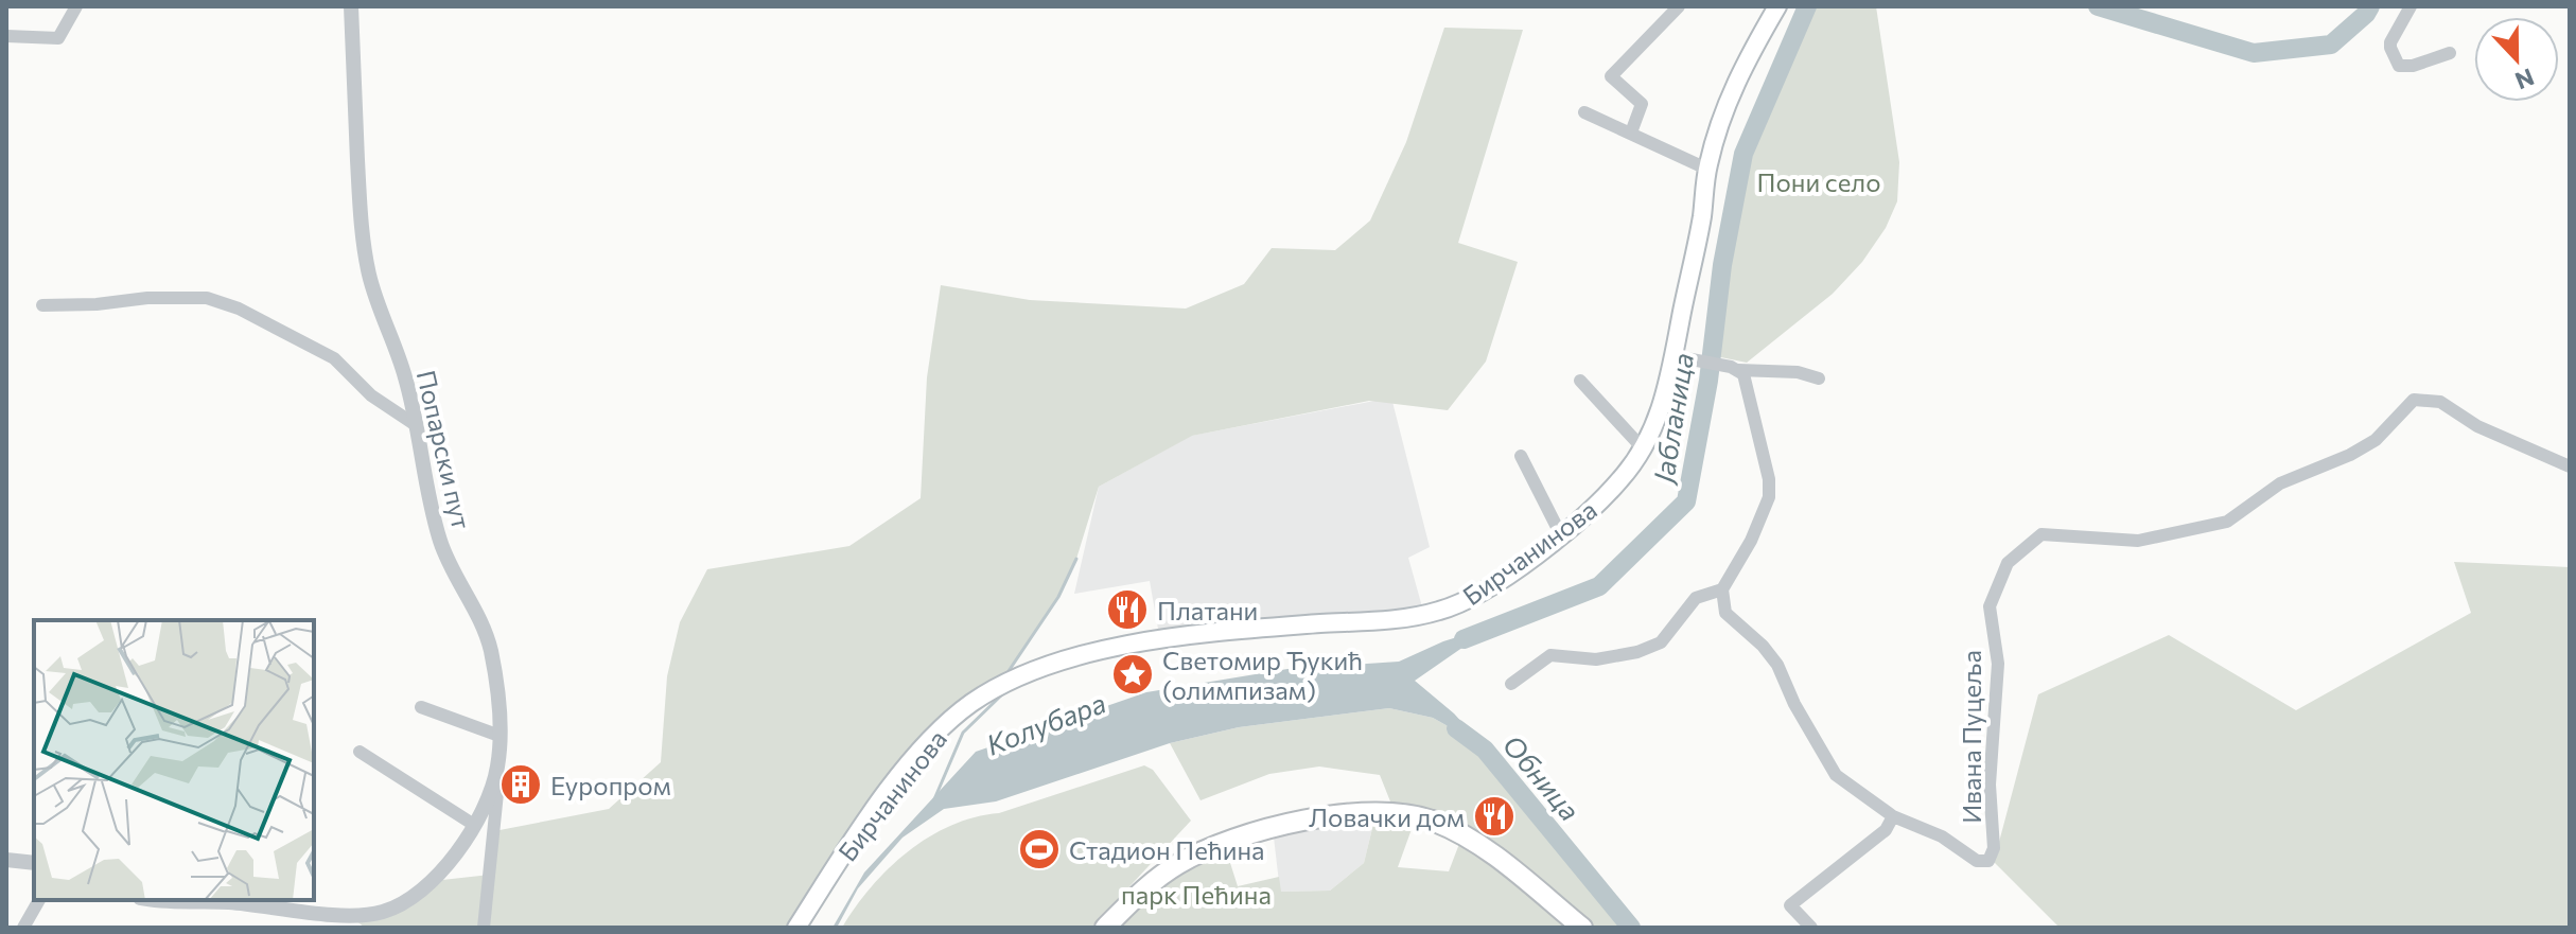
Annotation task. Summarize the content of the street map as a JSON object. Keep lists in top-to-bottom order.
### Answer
{
  "streets": {
    "main road": ["Бирчанинова"],
    "street": ["Попарски пут", "Ивана Пуцеља"]
  },
  "water": ["Јабланица", "Колубара", "Обница"],
  "parks": ["Пони село", "парк Пећина"],
  "places": {
    "restaurant": ["Платани", "Ловачки дом"],
    "place": ["Светомир Ђукић (олимпизам)"],
    "building": ["Еуропром"],
    "sports": ["Стадион Пећина"]
  },
  "north": "bottom"
}
